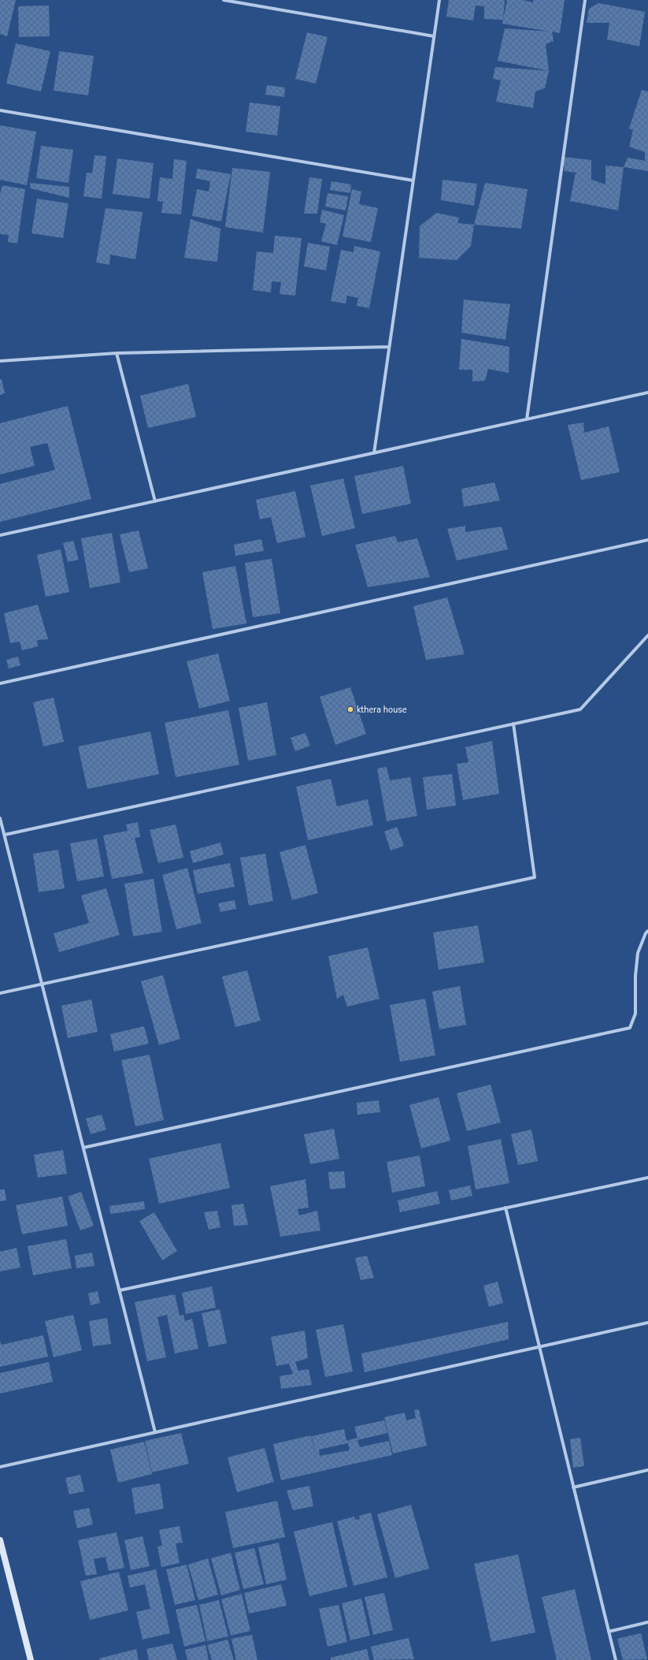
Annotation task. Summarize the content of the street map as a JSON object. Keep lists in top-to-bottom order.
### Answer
{
  "places": ["kthera house"]
}
